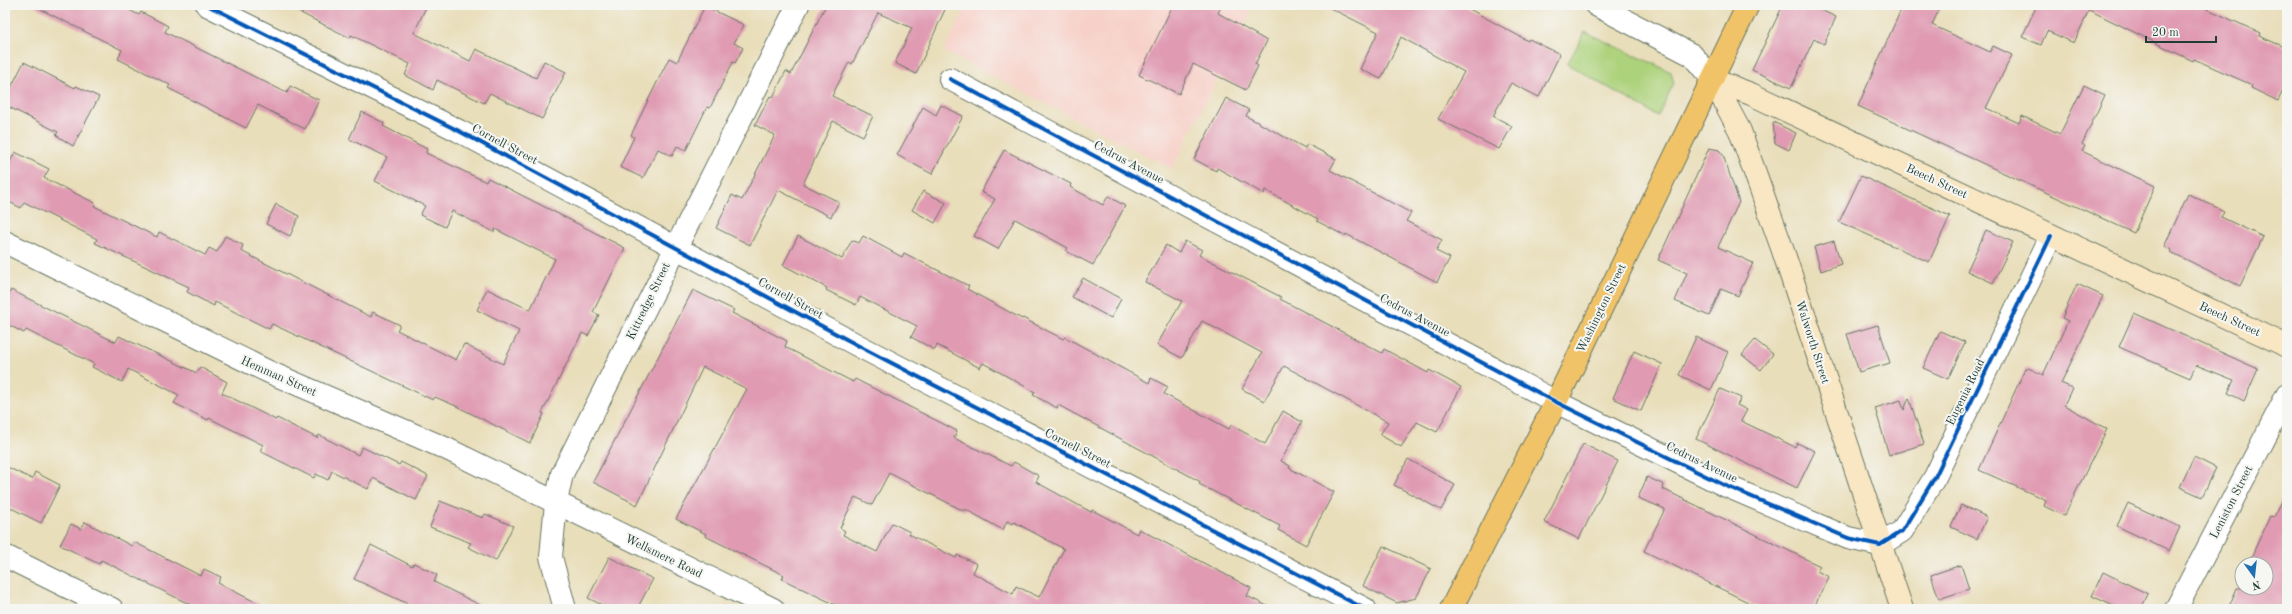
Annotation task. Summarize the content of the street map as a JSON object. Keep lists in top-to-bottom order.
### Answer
{
  "streets": {
    "main road": ["Washington Street"],
    "street": [
      "Cornell Street",
      "Cedrus Avenue",
      "Beech Street",
      "Kittredge Street",
      "Walworth Street",
      "Hemman Street",
      "Eugenia Road",
      "Leniston Street",
      "Wellsmere Road"
    ]
  },
  "crossings": [
    ["Cornell Street", "Kittredge Street"],
    ["Cedrus Avenue", "Washington Street"],
    ["Cedrus Avenue", "Walworth Street"],
    ["Cedrus Avenue", "Eugenia Road"],
    ["Beech Street", "Washington Street"],
    ["Beech Street", "Walworth Street"],
    ["Beech Street", "Eugenia Road"],
    ["Kittredge Street", "Hemman Street"],
    ["Kittredge Street", "Wellsmere Road"],
    ["Washington Street", "Walworth Street"],
    ["Walworth Street", "Eugenia Road"],
    ["Hemman Street", "Wellsmere Road"]
  ],
  "scale_bar": "20 m",
  "north": "bottom"
}
